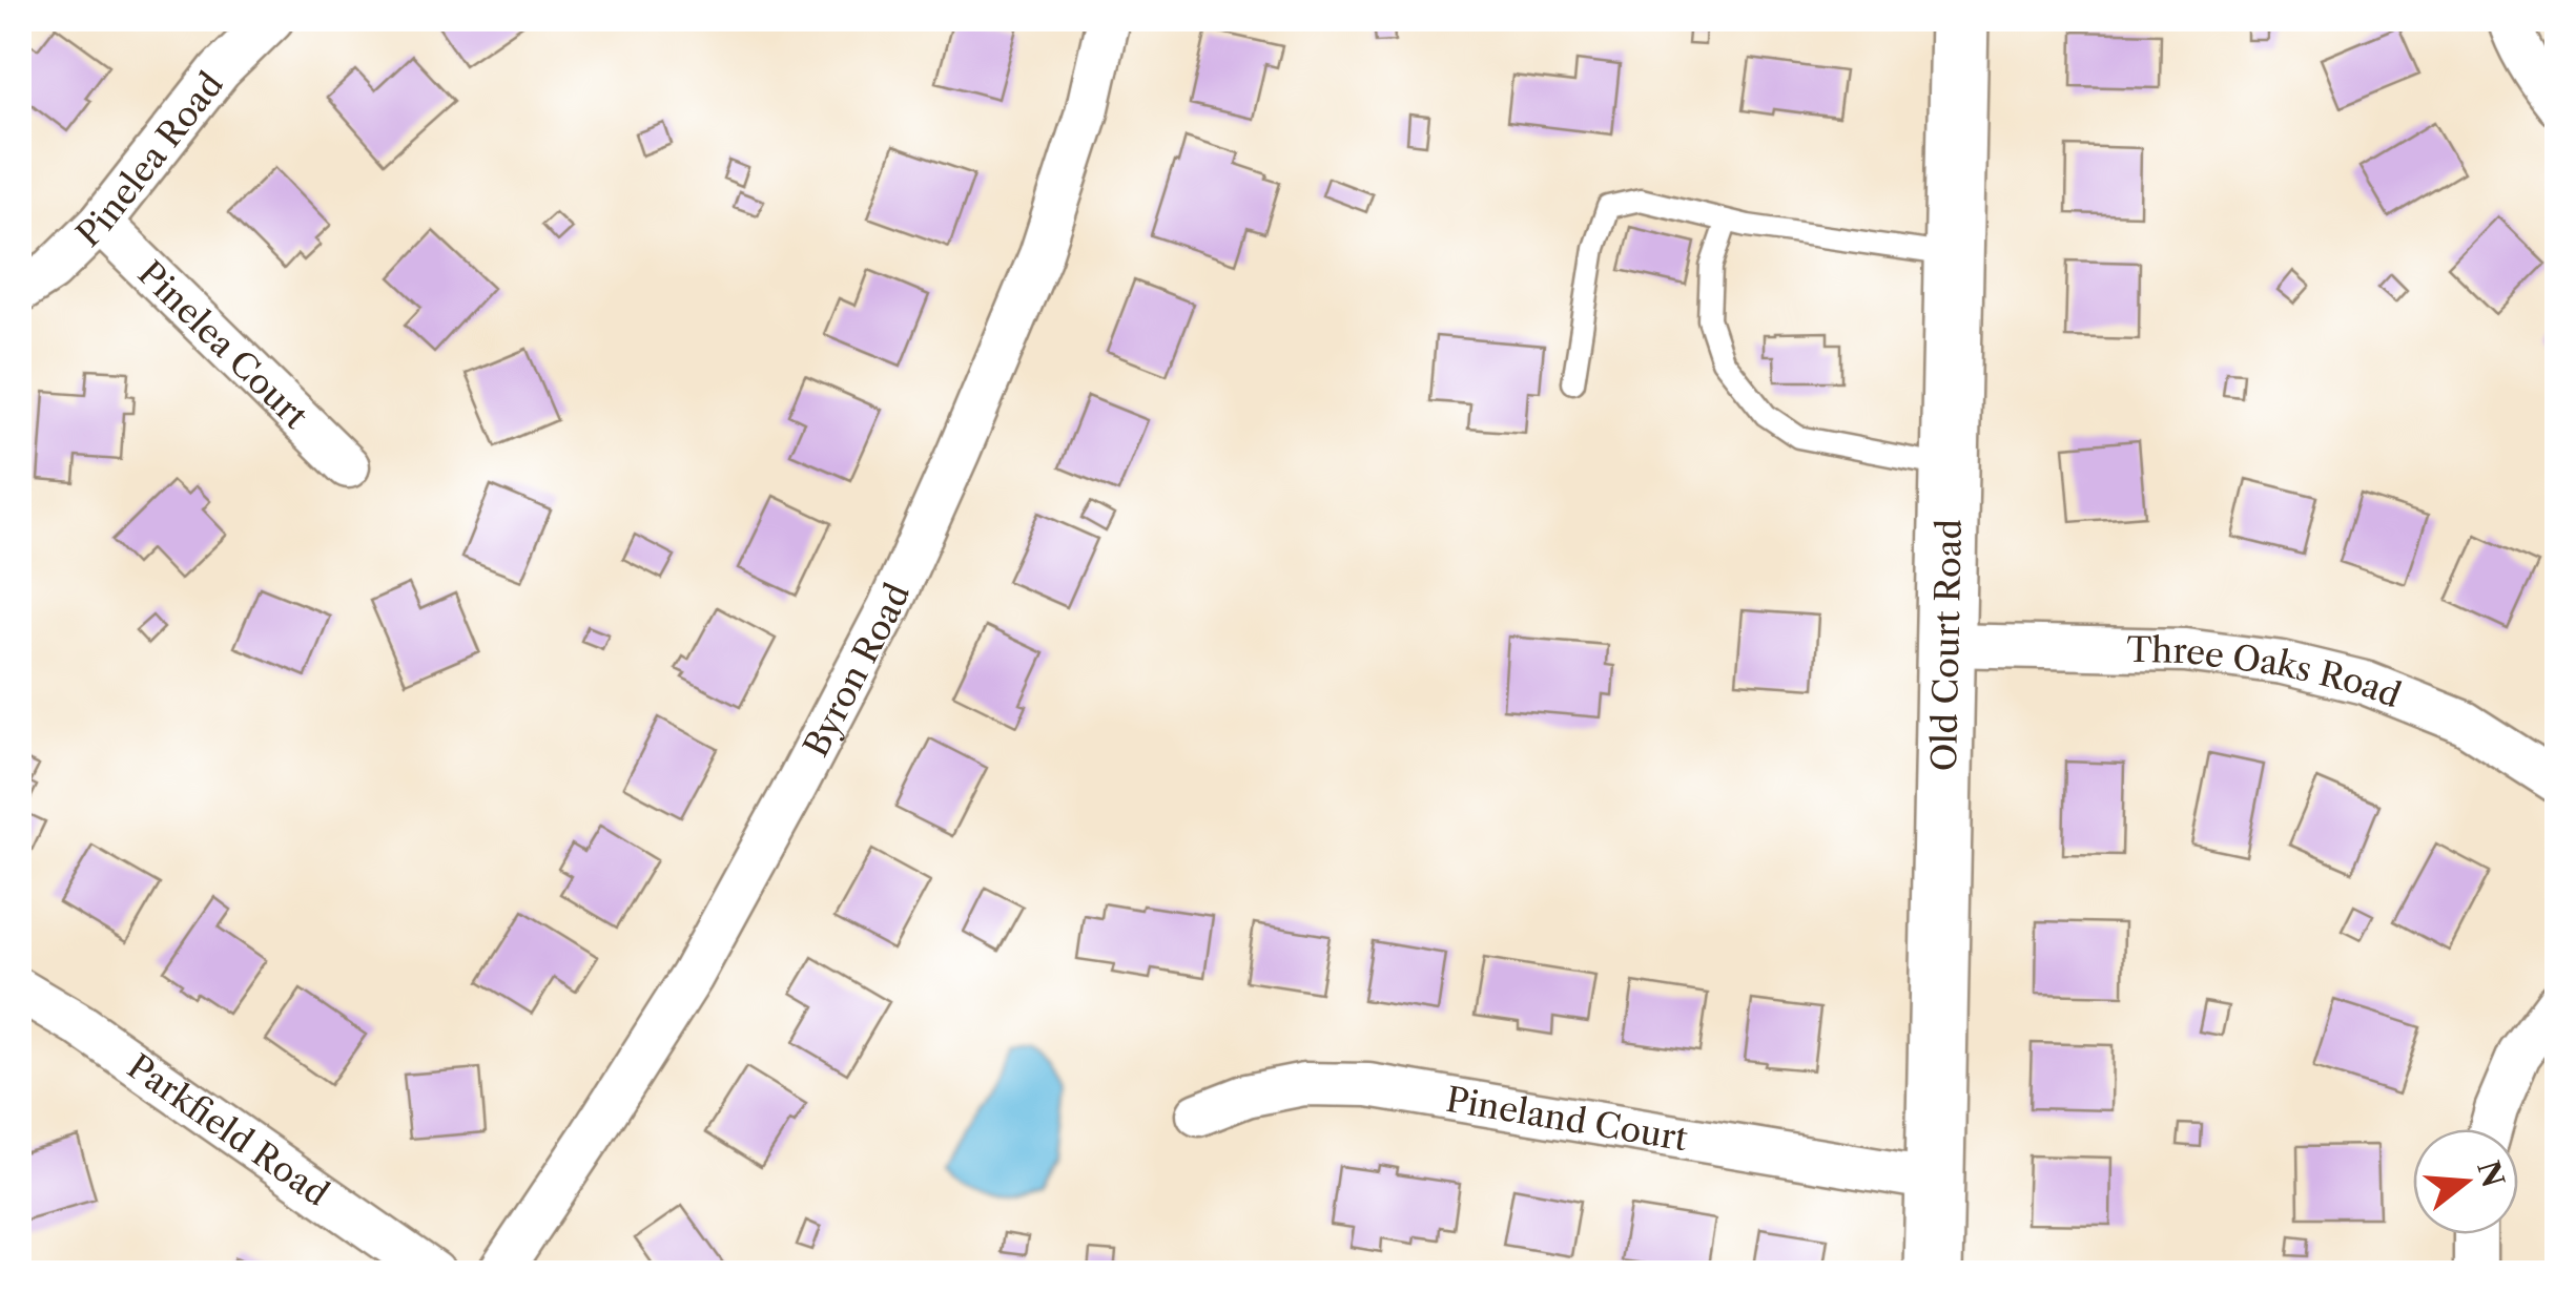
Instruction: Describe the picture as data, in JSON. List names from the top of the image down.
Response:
{
  "streets": {
    "main road": ["Old Court Road"],
    "street": [
      "Pinelea Road",
      "Pinelea Court",
      "Byron Road",
      "Three Oaks Road",
      "Pineland Court",
      "Parkfield Road"
    ]
  },
  "crossings": [
    ["Pinelea Road", "Pinelea Court"],
    ["Old Court Road", "Three Oaks Road"],
    ["Old Court Road", "Pineland Court"]
  ],
  "north": "right"
}
